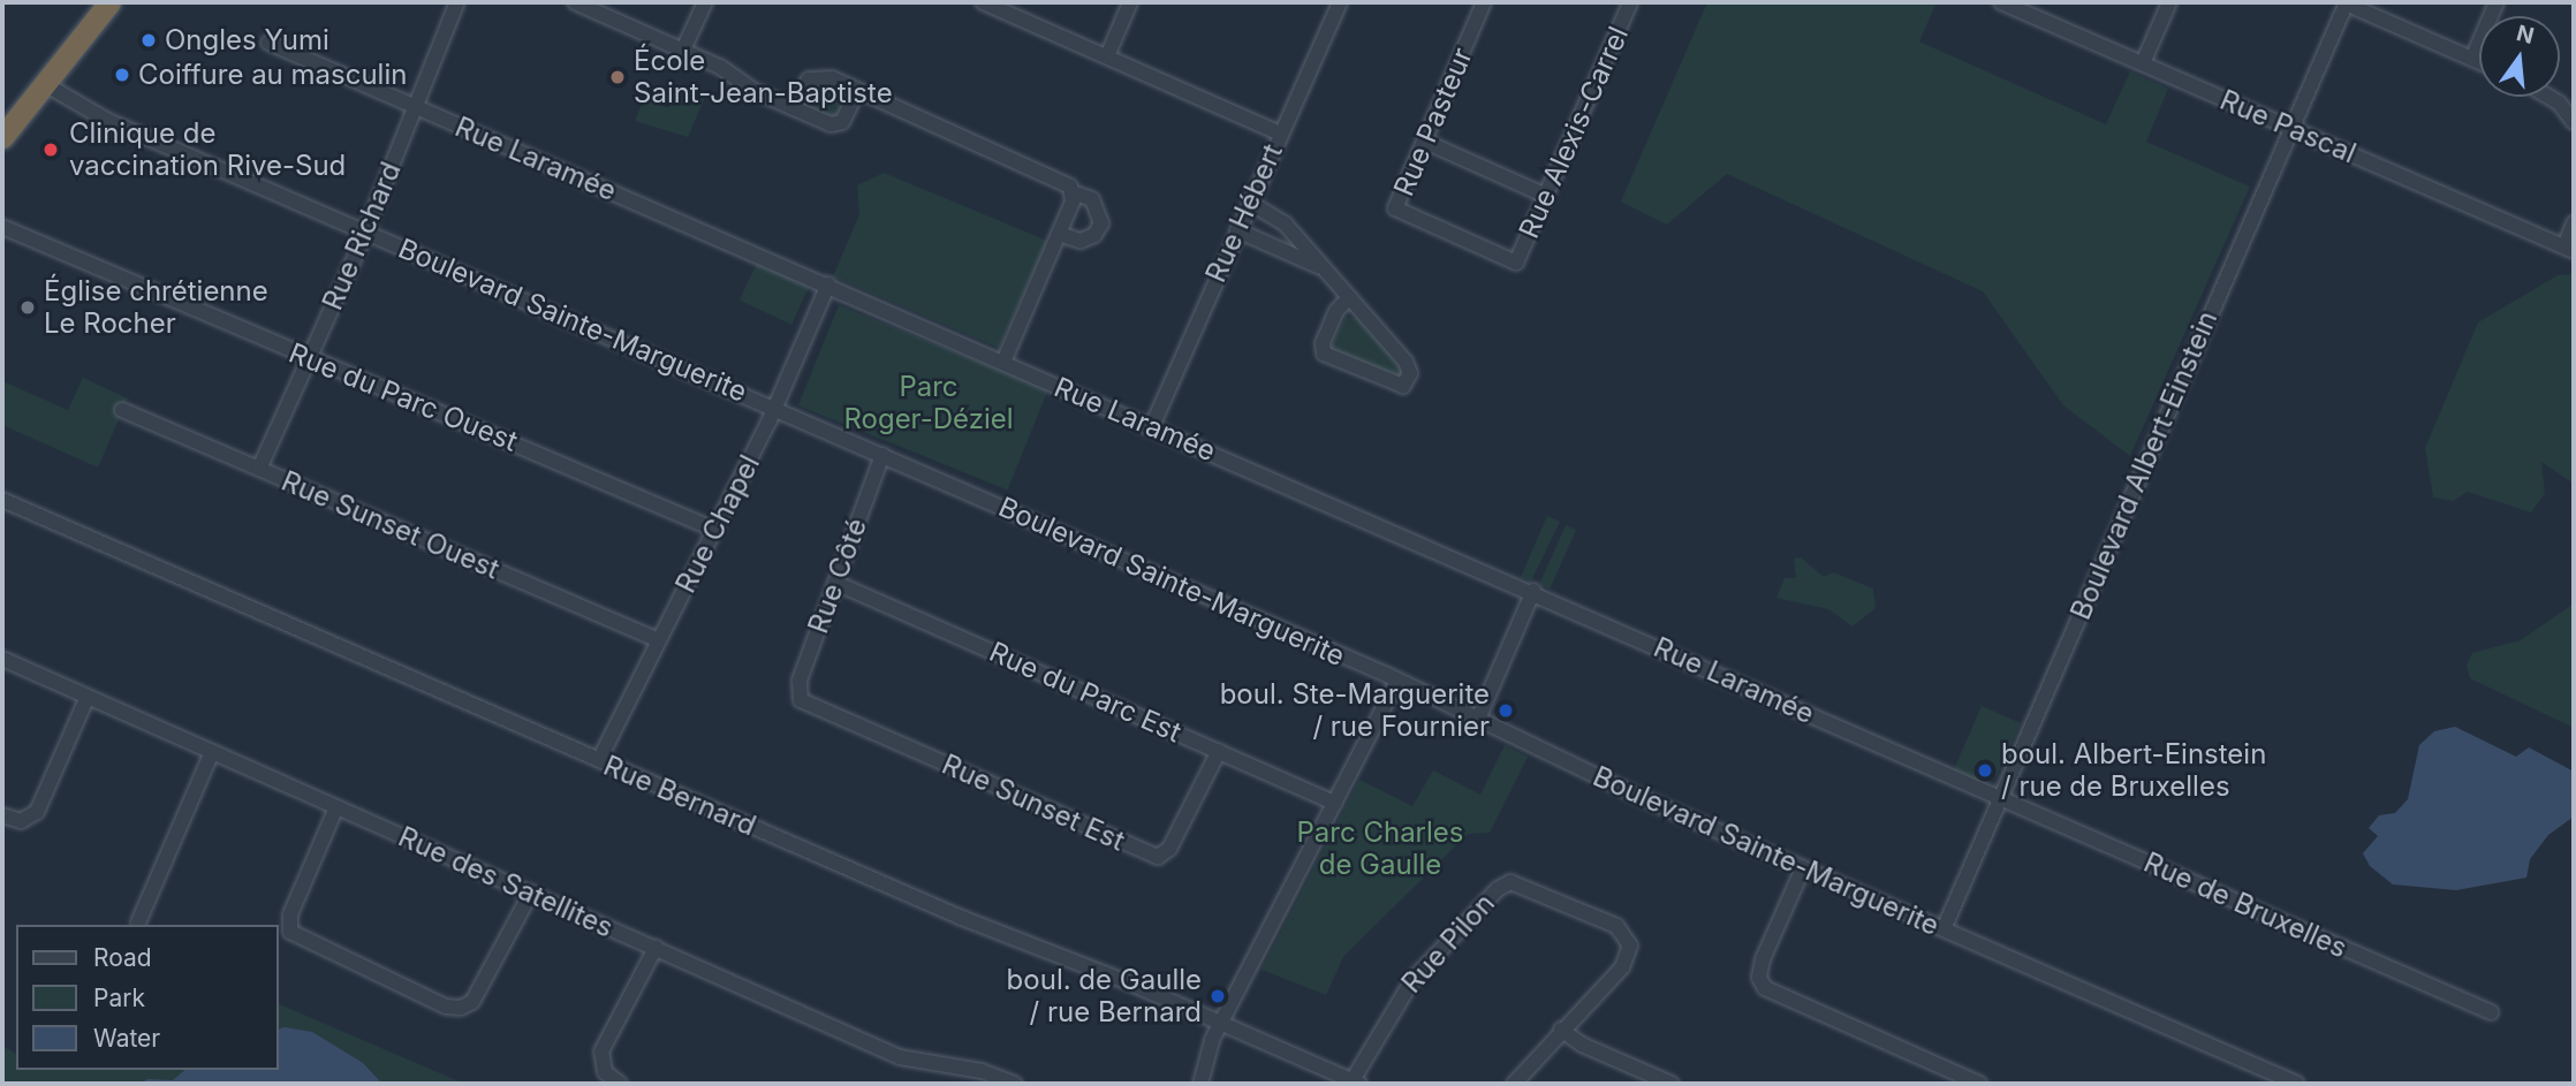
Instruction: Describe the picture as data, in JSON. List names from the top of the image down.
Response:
{
  "streets": {
    "street": [
      "Rue Pasteur",
      "Rue Pascal",
      "Rue Alexis-Carrel",
      "Rue Laramée",
      "Rue Hébert",
      "Rue Richard",
      "Boulevard Sainte-Marguerite",
      "Rue du Parc Ouest",
      "Boulevard Albert-Einstein",
      "Rue Chapel",
      "Rue Sunset Ouest",
      "Rue Côté",
      "Rue du Parc Est",
      "Rue Bernard",
      "Rue Sunset Est",
      "Rue des Satellites",
      "Rue de Bruxelles",
      "Rue Pilon"
    ]
  },
  "crossings": [
    ["Rue Pasteur", "Rue Alexis-Carrel"],
    ["Rue Pascal", "Boulevard Albert-Einstein"],
    ["Rue Laramée", "Rue Hébert"],
    ["Rue Laramée", "Rue Richard"],
    ["Rue Laramée", "Boulevard Albert-Einstein"],
    ["Rue Laramée", "Rue Chapel"],
    ["Rue Laramée", "Rue de Bruxelles"],
    ["Rue Richard", "Boulevard Sainte-Marguerite"],
    ["Rue Richard", "Rue du Parc Ouest"],
    ["Rue Richard", "Rue Sunset Ouest"],
    ["Boulevard Sainte-Marguerite", "Boulevard Albert-Einstein"],
    ["Boulevard Sainte-Marguerite", "Rue Chapel"],
    ["Boulevard Sainte-Marguerite", "Rue Côté"],
    ["Rue du Parc Ouest", "Rue Chapel"],
    ["Boulevard Albert-Einstein", "Rue de Bruxelles"],
    ["Rue Chapel", "Rue Sunset Ouest"],
    ["Rue Chapel", "Rue Bernard"],
    ["Rue Côté", "Rue du Parc Est"],
    ["Rue Côté", "Rue Sunset Est"],
    ["Rue du Parc Est", "Rue Sunset Est"],
    ["Rue Bernard", "Rue Pilon"]
  ],
  "parks": ["Parc Roger-Déziel", "Parc Charles de Gaulle"],
  "places": [
    "Ongles Yumi",
    "Coiffure au masculin",
    "École Saint-Jean-Baptiste",
    "Clinique de vaccination Rive-Sud",
    "Église chrétienne Le Rocher",
    "boul. Ste-Marguerite / rue Fournier",
    "boul. Albert-Einstein / rue de Bruxelles",
    "boul. de Gaulle / rue Bernard"
  ],
  "legend": ["Road", "Park", "Water"],
  "north": "top"
}
